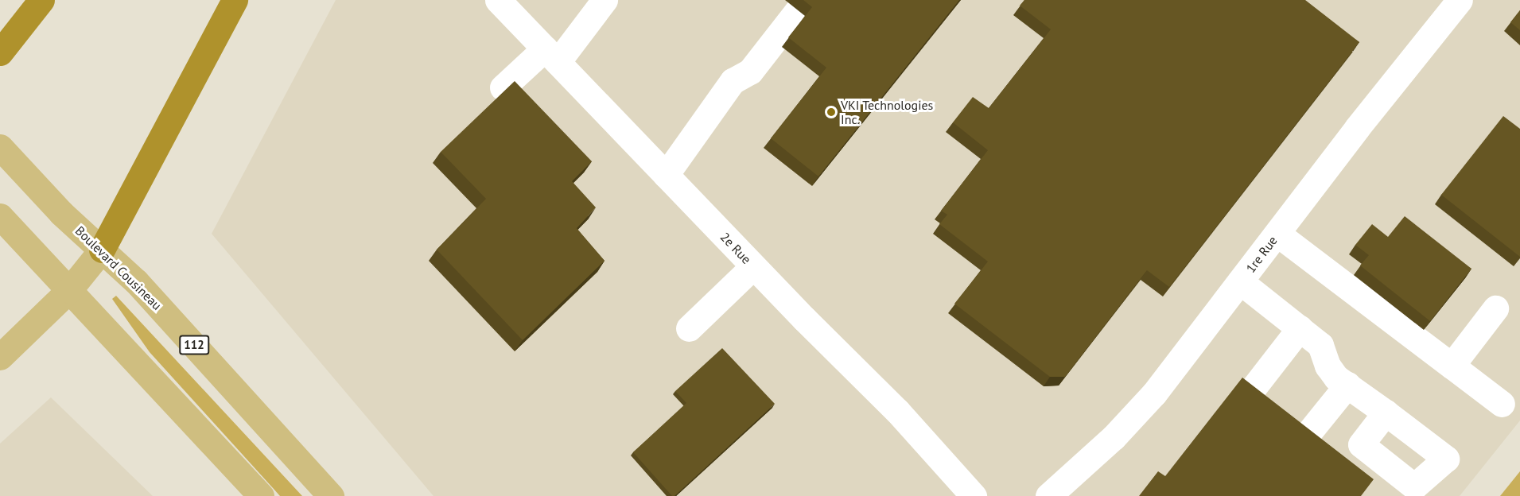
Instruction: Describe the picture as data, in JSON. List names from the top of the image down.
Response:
{
  "streets": {
    "main road": ["Boulevard Cousineau", "112"],
    "street": ["2e Rue", "1re Rue"]
  },
  "places": ["VKI Technologies Inc."]
}
